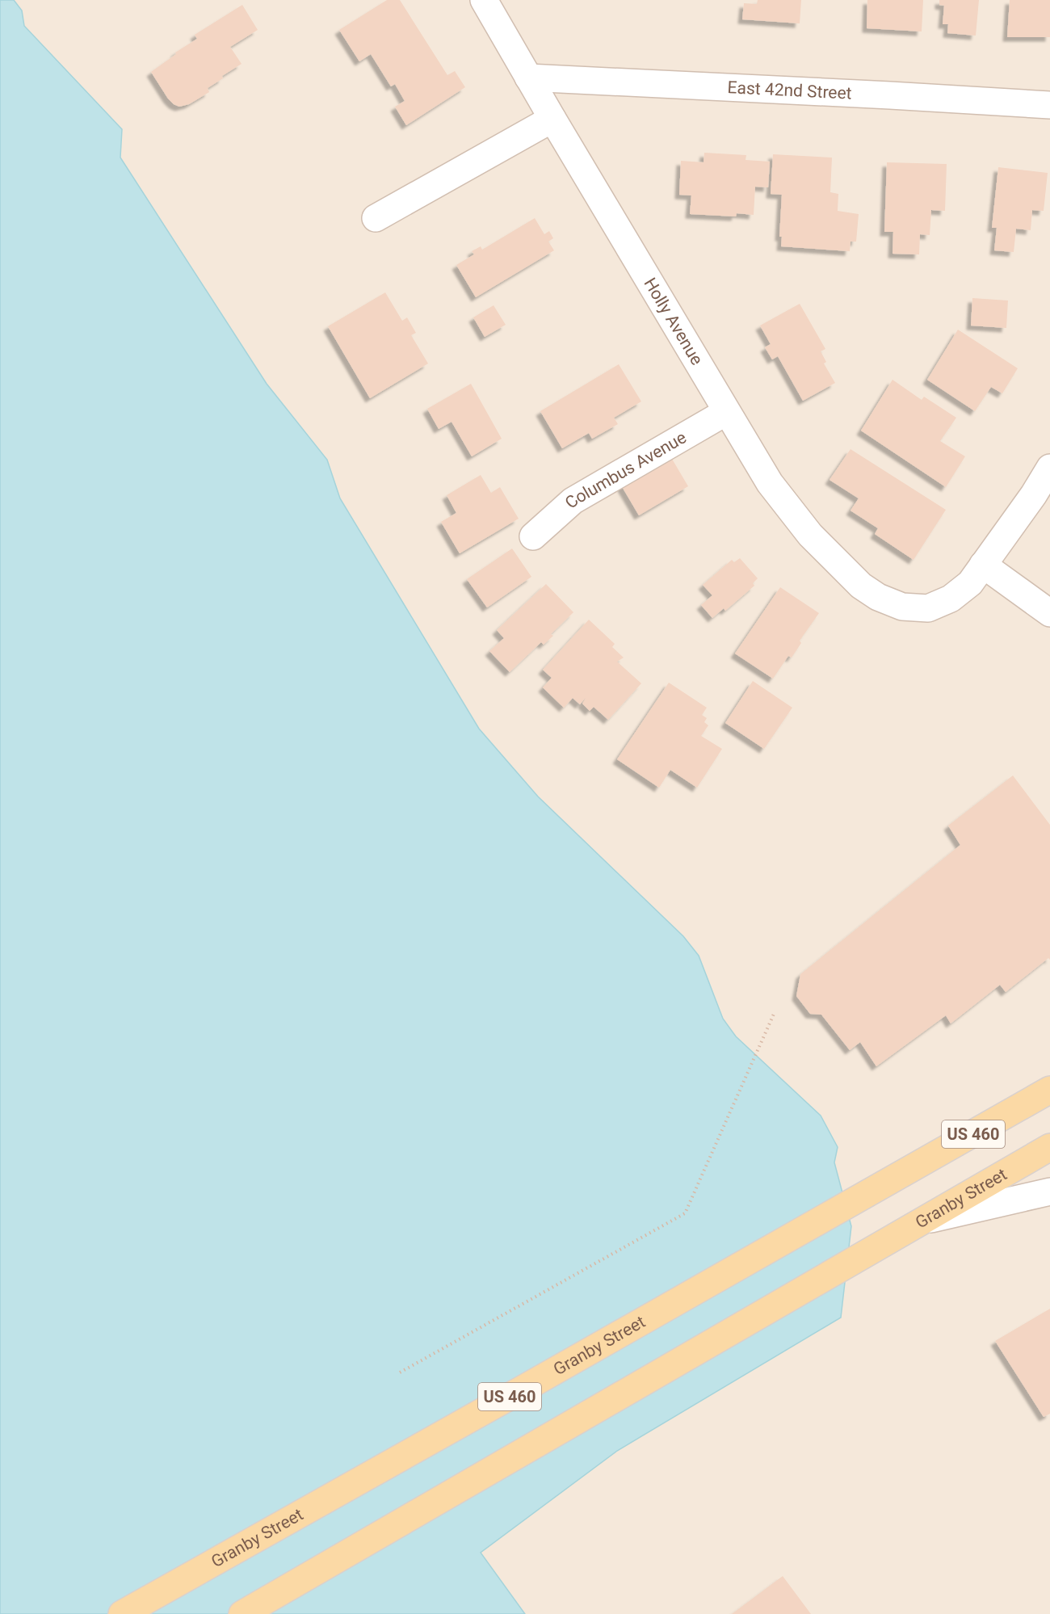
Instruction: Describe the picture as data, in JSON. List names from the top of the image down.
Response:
{
  "streets": {
    "main road": ["US 460", "Granby Street"],
    "street": ["East 42nd Street", "Holly Avenue", "Columbus Avenue"]
  },
  "crossings": [
    ["East 42nd Street", "Holly Avenue"],
    ["Holly Avenue", "Columbus Avenue"]
  ]
}
